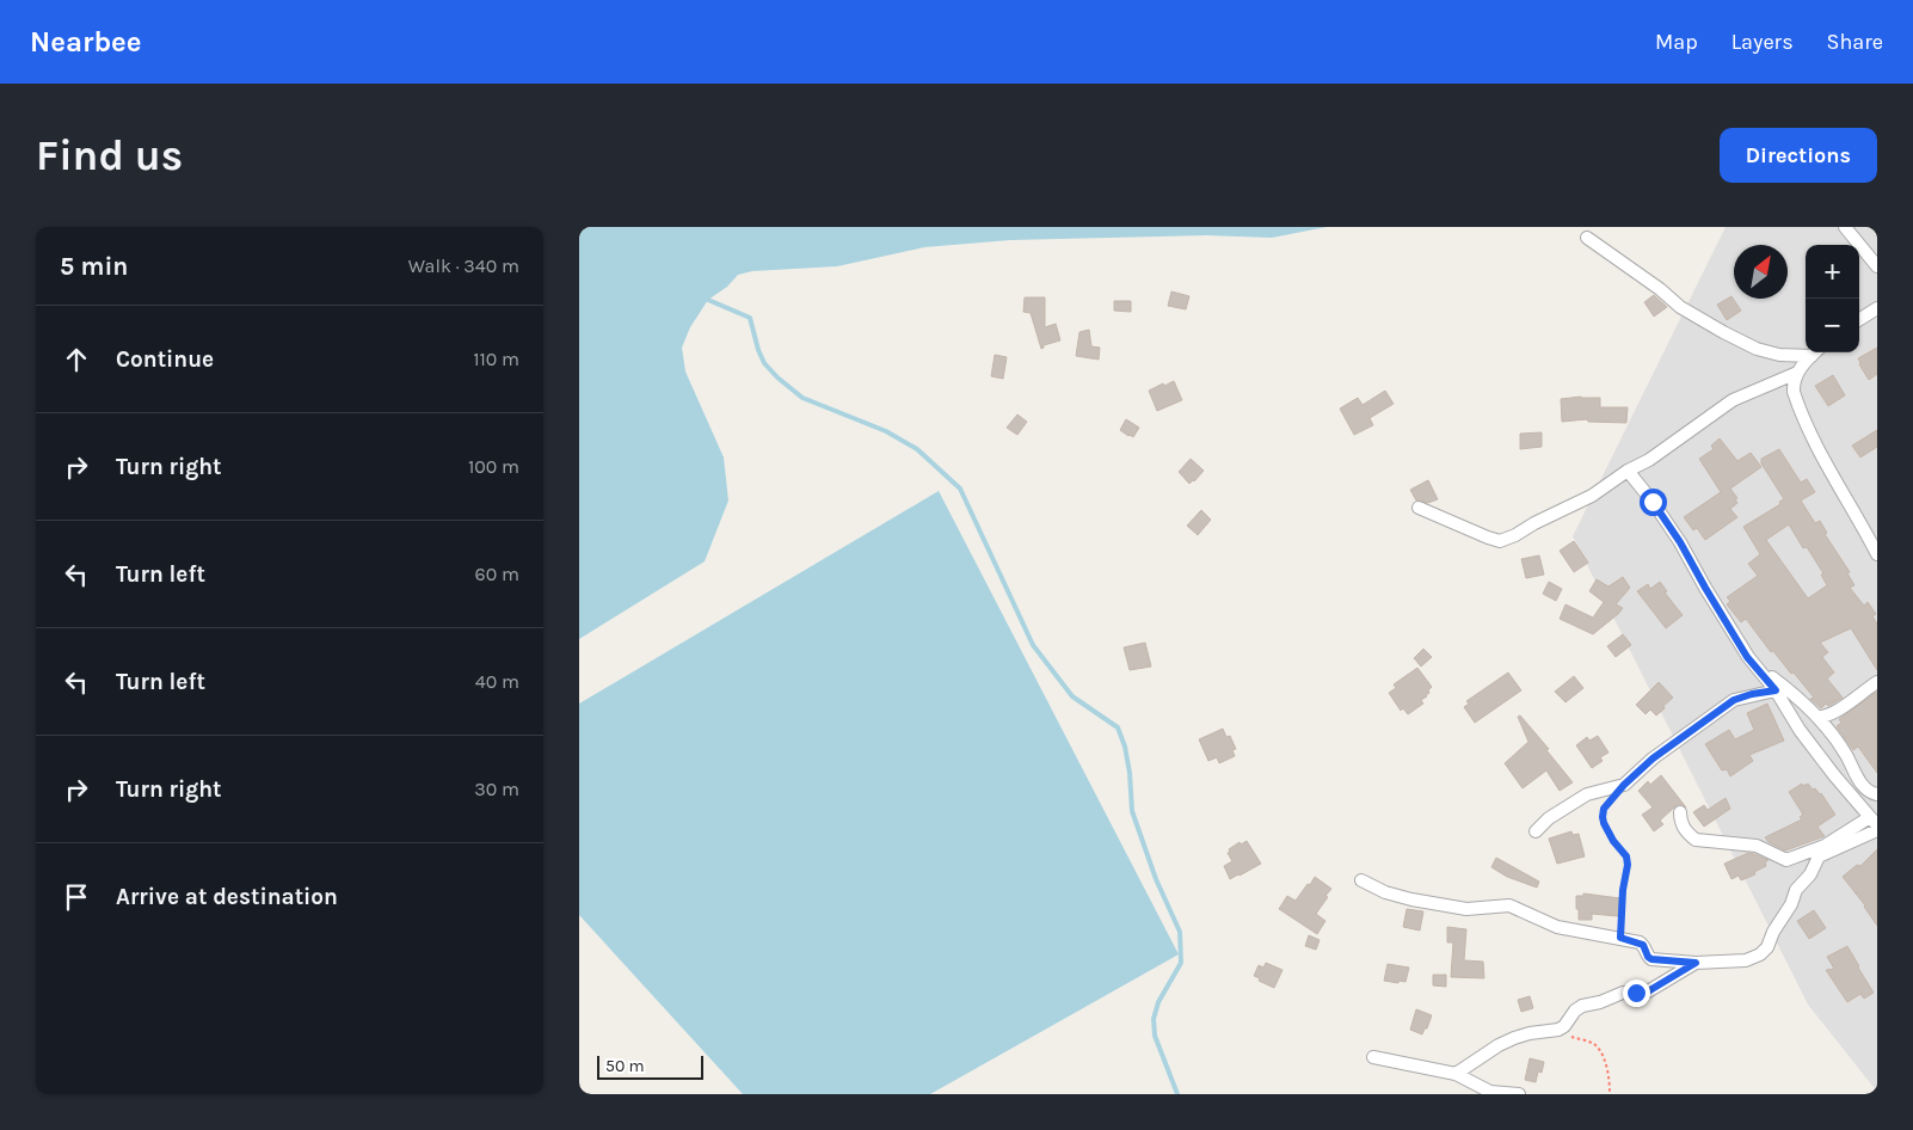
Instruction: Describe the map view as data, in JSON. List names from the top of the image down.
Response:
{
  "scale_bar": "50 m",
  "north": "top right",
  "page": {
    "header": "Nearbee",
    "nav": ["Map", "Layers", "Share"],
    "buttons": "Directions",
    "title": "Find us",
    "heading": ["5 min", "Walk · 340 m"],
    "map_buttons": ["+", "−"],
    "list": [
      ["Continue", "110 m"],
      ["Turn right", "100 m"],
      ["Turn left", "60 m"],
      ["Turn left", "40 m"],
      ["Turn right", "30 m"],
      "Arrive at destination"
    ],
    "scale": "50 m"
  }
}
